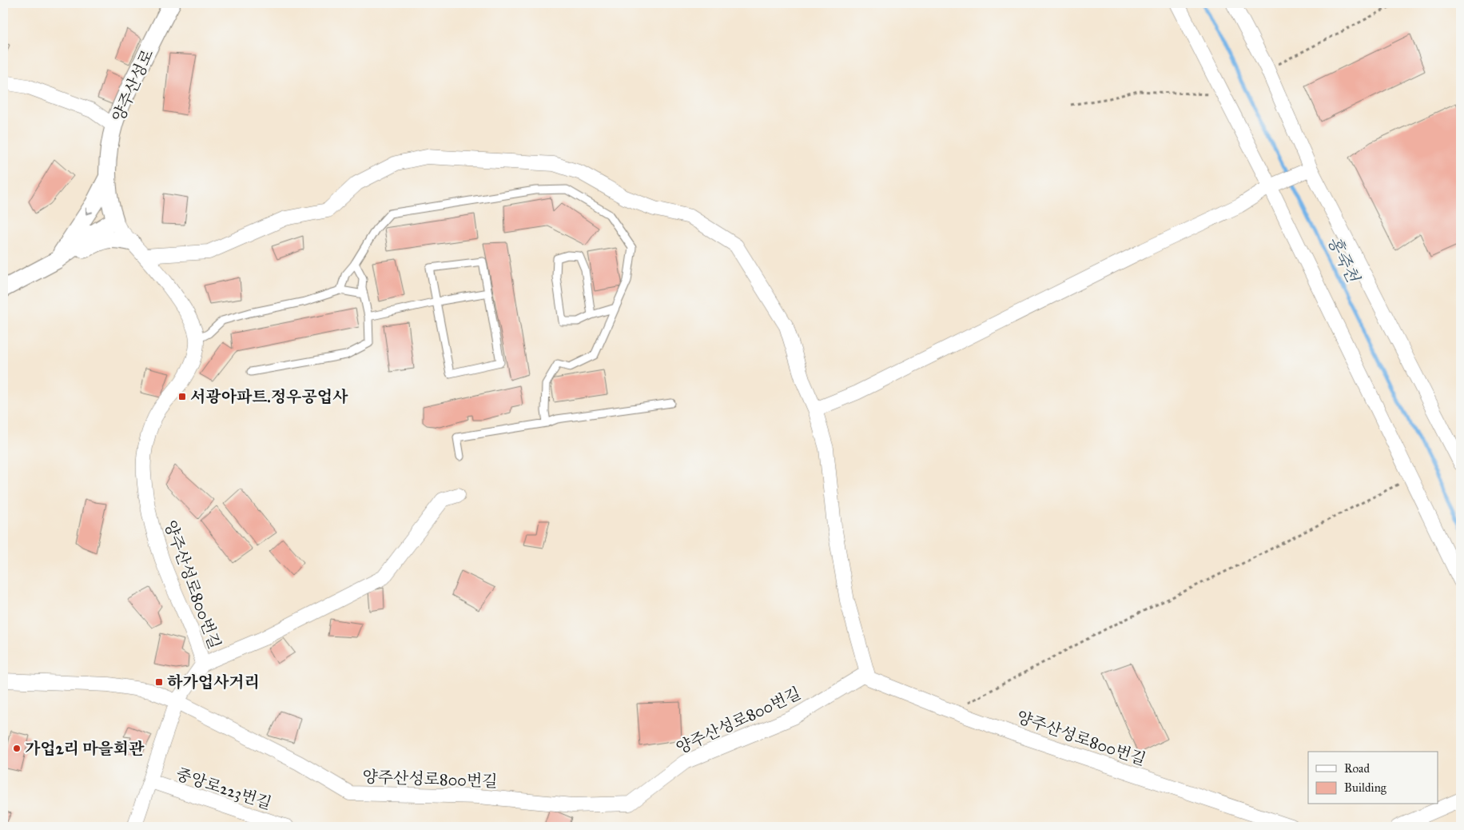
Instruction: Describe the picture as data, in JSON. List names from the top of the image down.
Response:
{
  "streets": {
    "street": ["양주산성로", "양주산성로800번길", "중앙로223번길"]
  },
  "crossings": [
    ["양주산성로", "양주산성로800번길"],
    ["양주산성로800번길", "중앙로223번길"]
  ],
  "water": ["홍죽천"],
  "places": {
    "transit": ["서광아파트.정우공업사", "하가업사거리"],
    "other": ["가업2리 마을회관"]
  },
  "legend": ["Road", "Building"]
}
